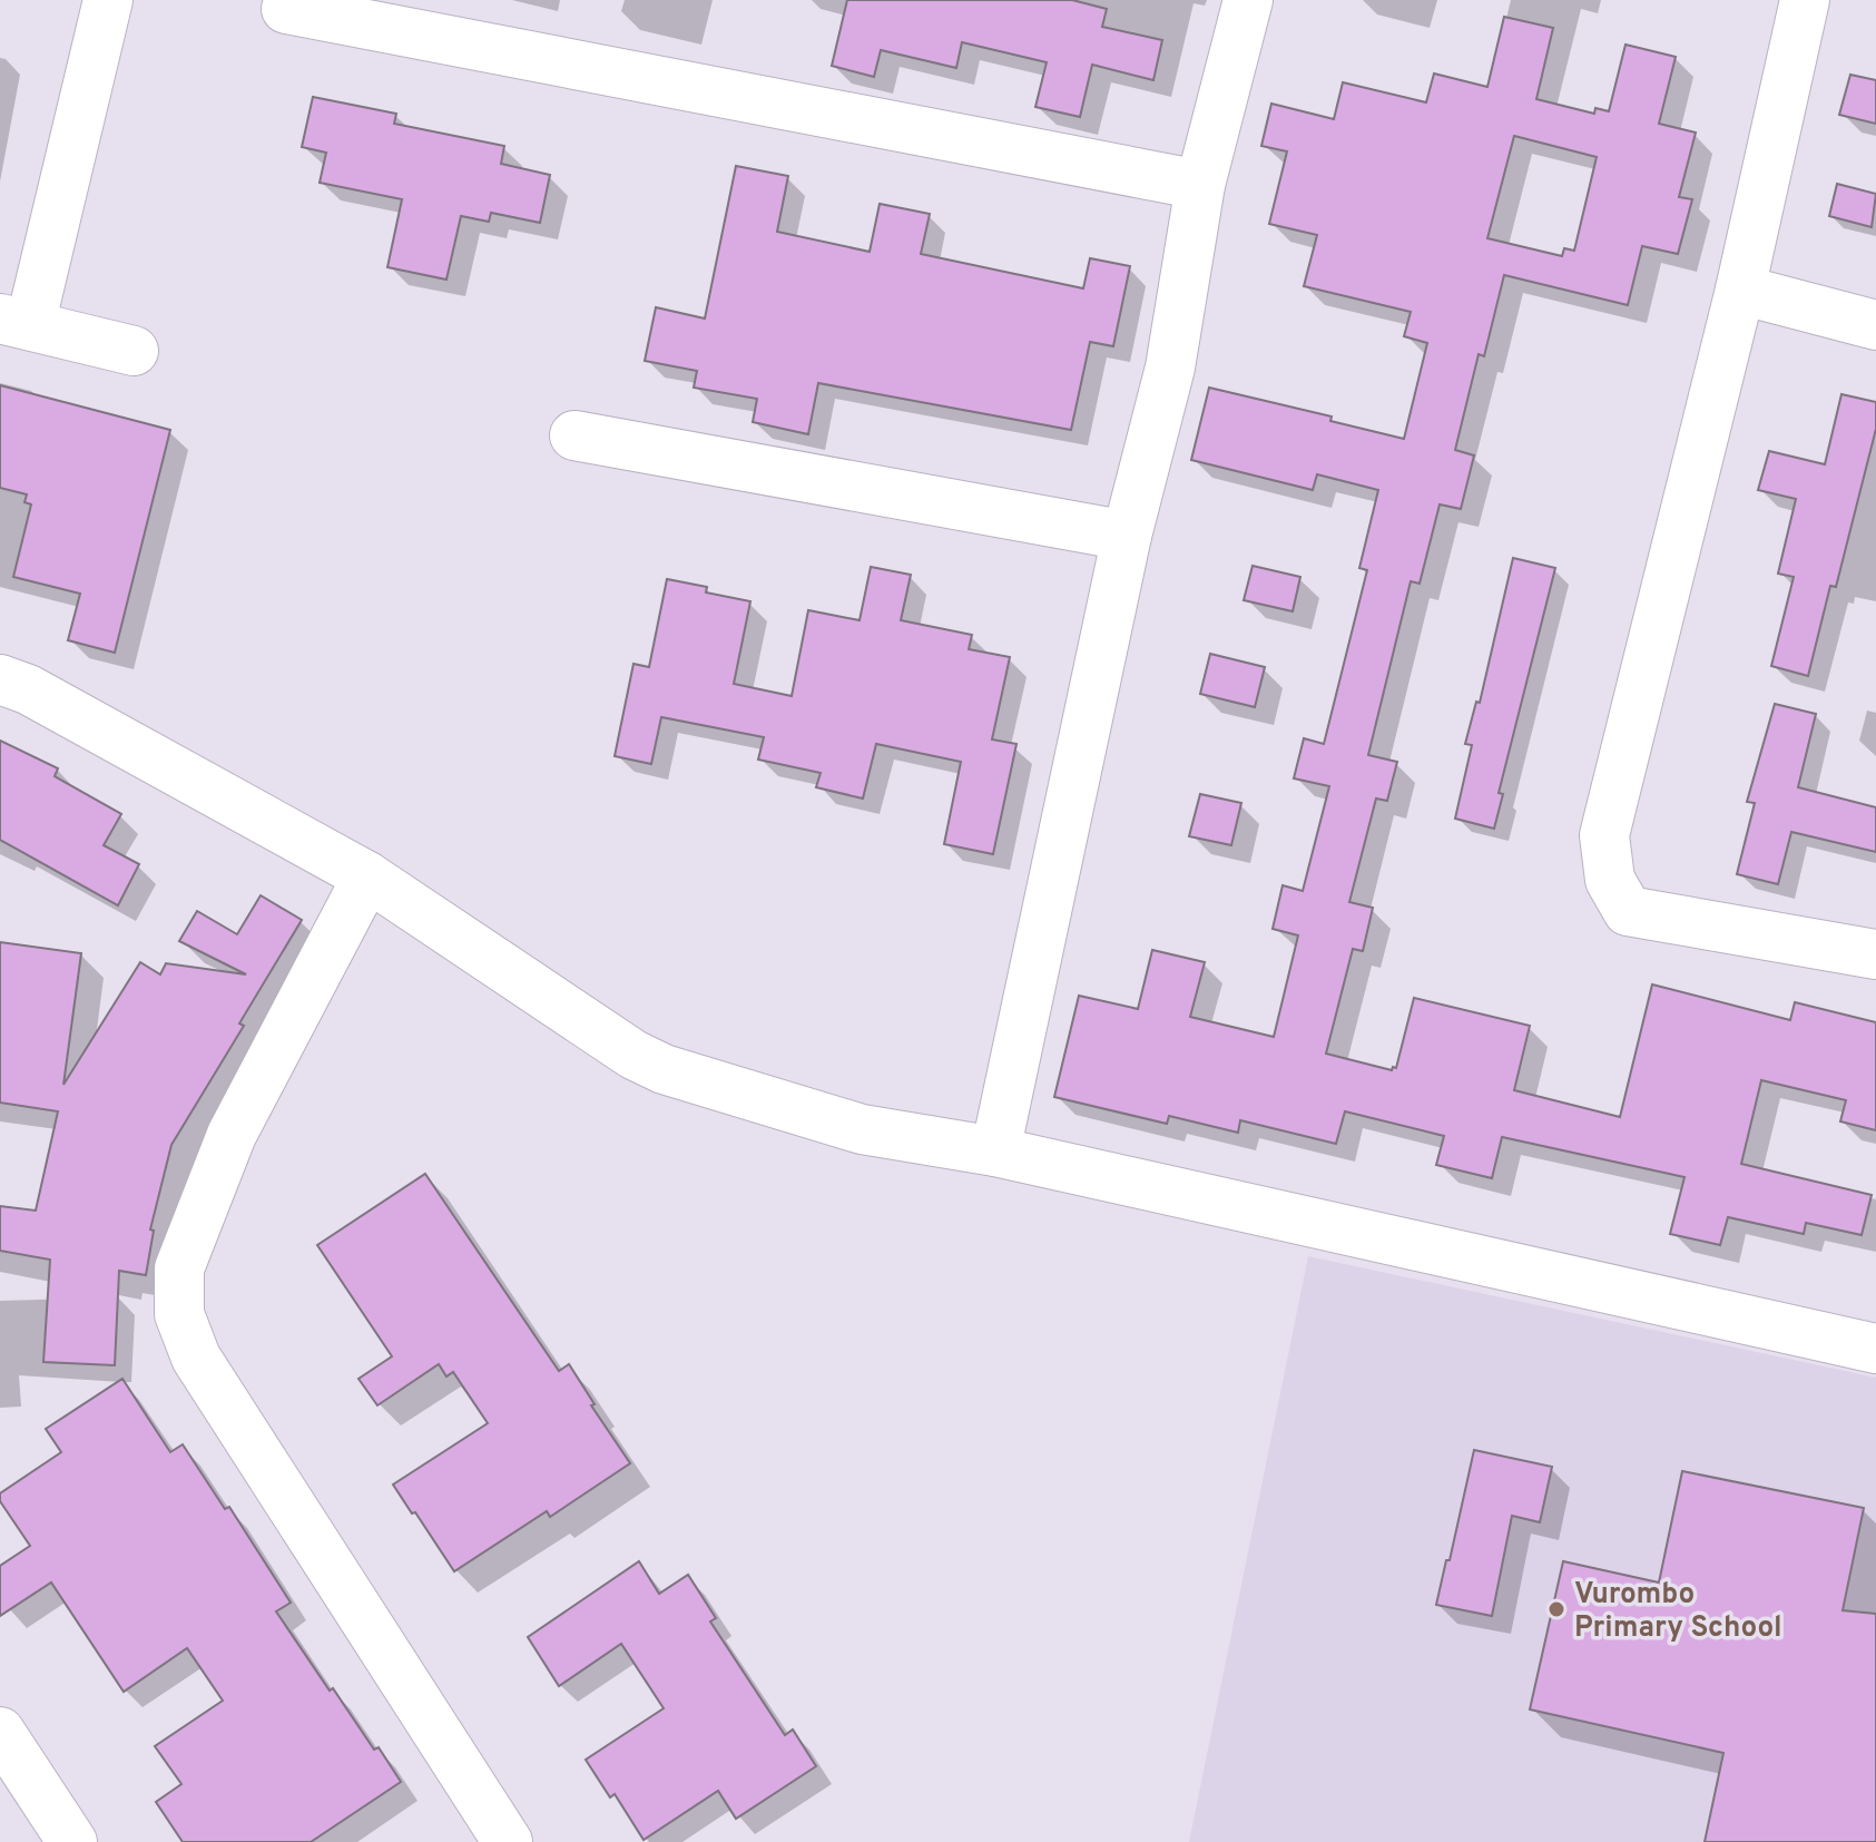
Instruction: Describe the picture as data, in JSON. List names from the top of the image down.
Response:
{
  "places": ["Vurombo Primary School"]
}
